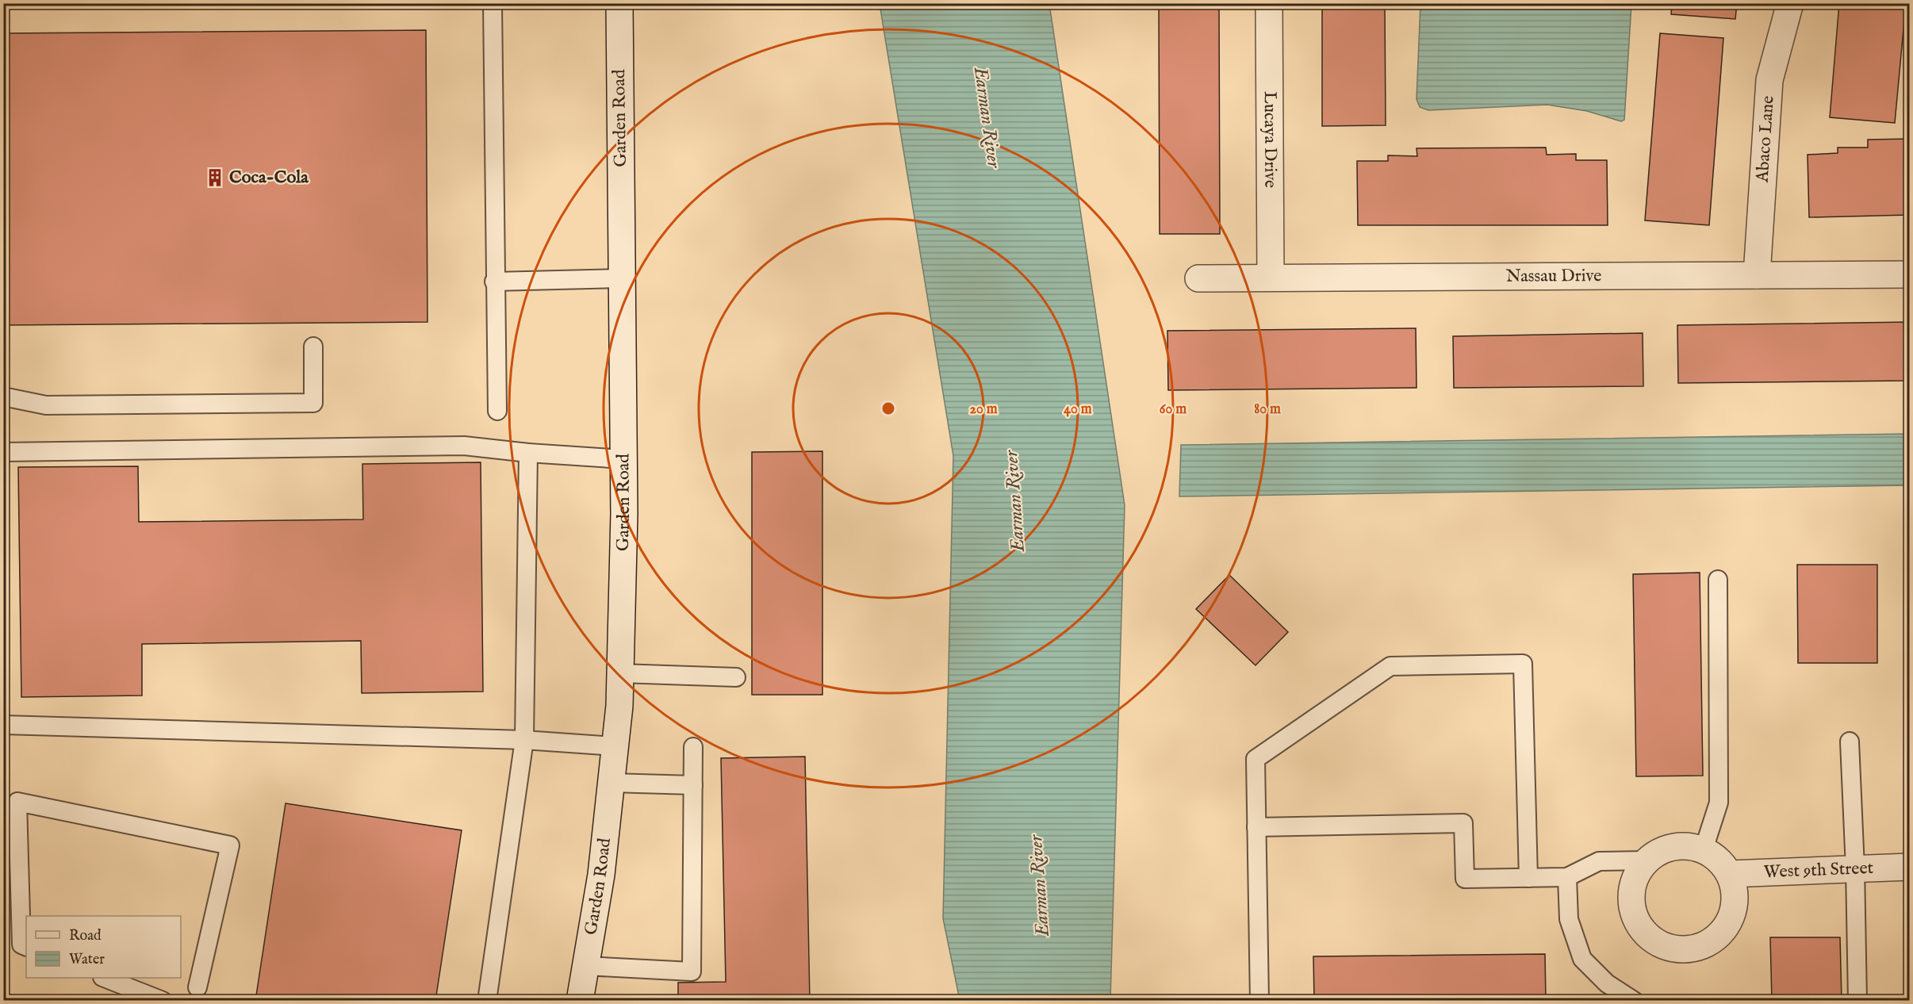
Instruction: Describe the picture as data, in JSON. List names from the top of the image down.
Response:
{
  "streets": {
    "street": [
      "Garden Road",
      "Abaco Lane",
      "Lucaya Drive",
      "Nassau Drive",
      "West 9th Street"
    ]
  },
  "crossings": [
    ["Abaco Lane", "Nassau Drive"],
    ["Lucaya Drive", "Nassau Drive"]
  ],
  "water": ["Earman River"],
  "places": {
    "building": ["Coca-Cola"]
  },
  "legend": ["Road", "Water"],
  "rings": [
    "20 m",
    "40 m",
    "60 m",
    "80 m"
  ]
}
